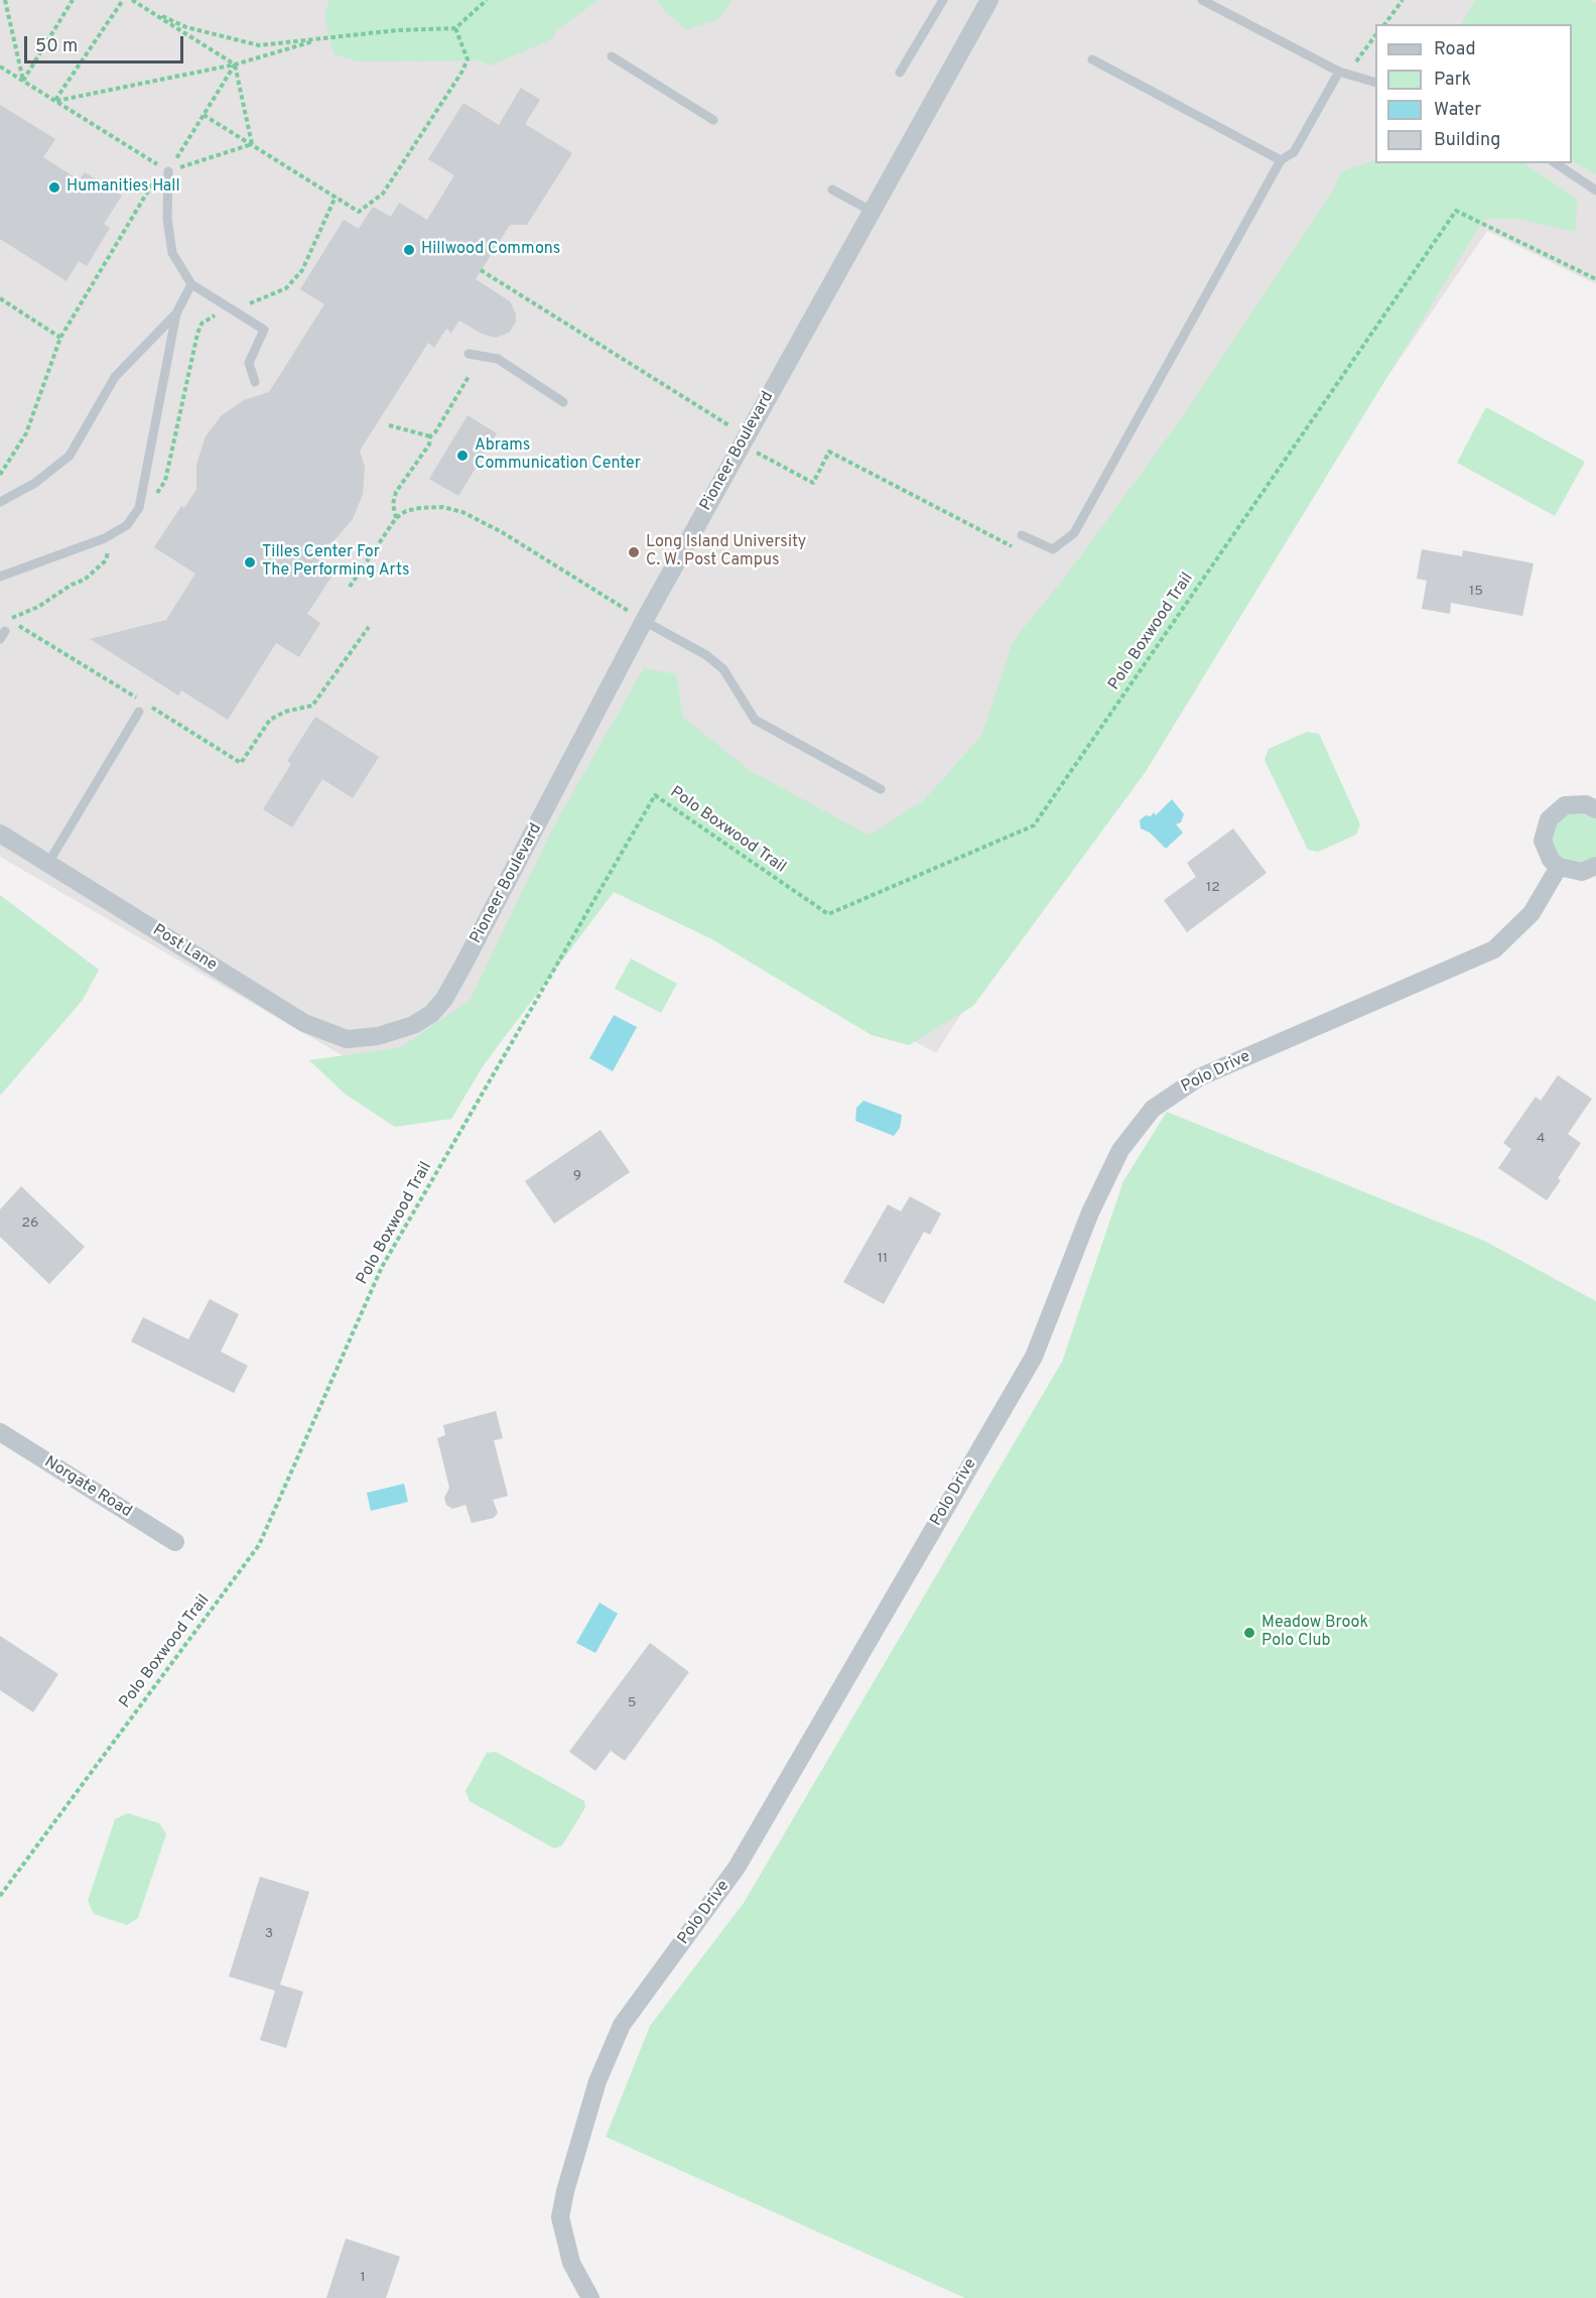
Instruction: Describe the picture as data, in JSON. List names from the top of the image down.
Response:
{
  "streets": {
    "street": [
      "Pioneer Boulevard",
      "Post Lane",
      "Polo Drive",
      "Norgate Road"
    ],
    "path": ["Polo Boxwood Trail"]
  },
  "crossings": [
    ["Pioneer Boulevard", "Post Lane"]
  ],
  "places": [
    "Humanities Hall",
    "Hillwood Commons",
    "Abrams Communication Center",
    "Long Island University C. W. Post Campus",
    "Tilles Center For The Performing Arts",
    "Meadow Brook Polo Club"
  ],
  "house_numbers": [
    "15",
    "12",
    "4",
    "9",
    "26",
    "11",
    "5",
    "3",
    "1"
  ],
  "legend": [
    "Road",
    "Park",
    "Water",
    "Building"
  ],
  "scale_bar": "50 m"
}
